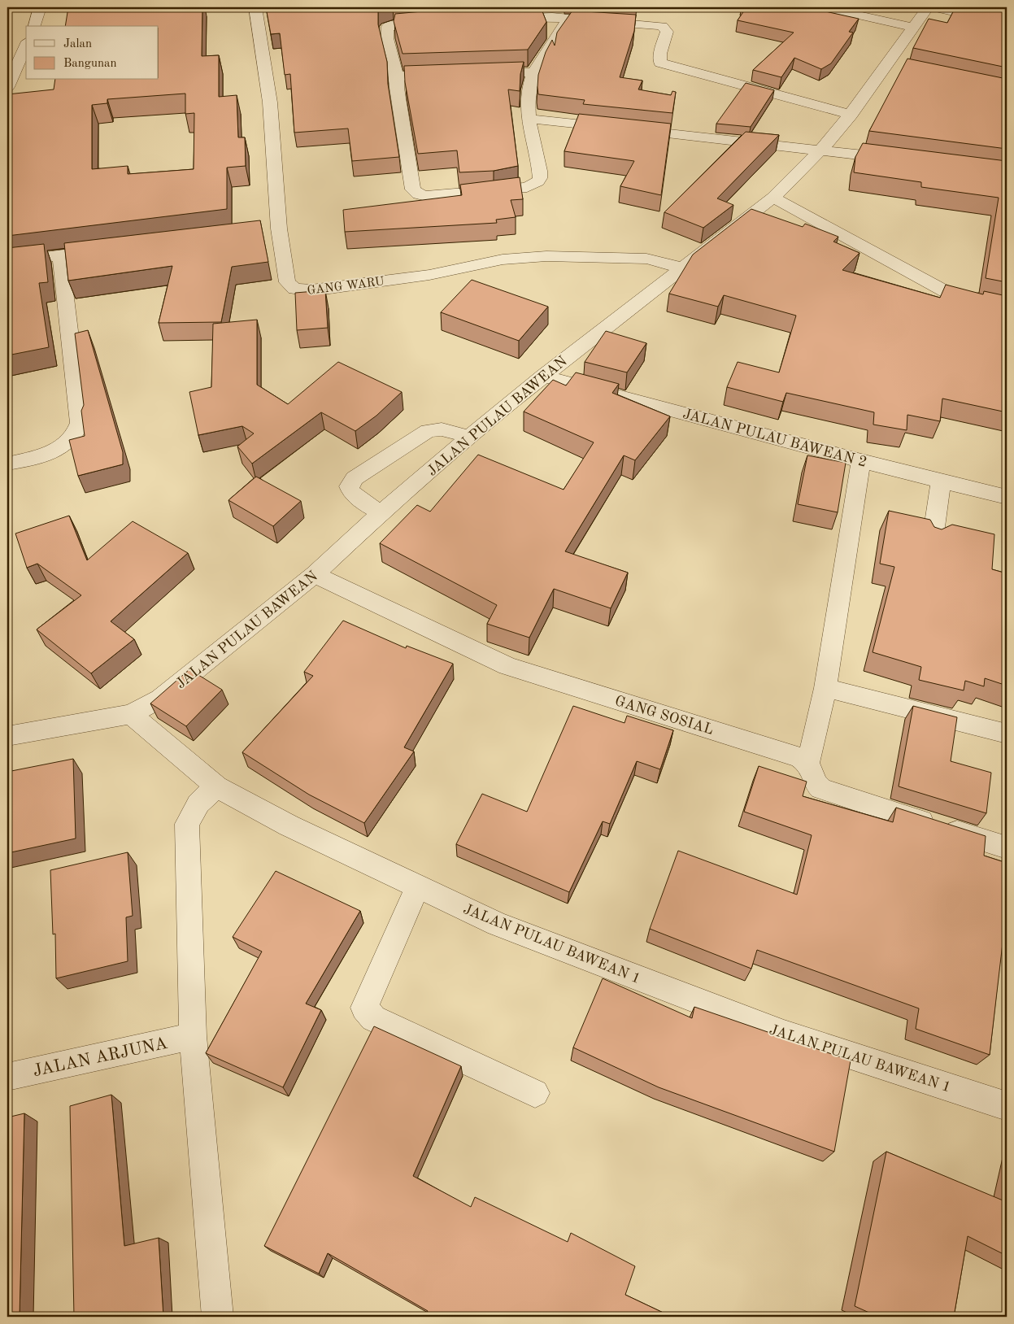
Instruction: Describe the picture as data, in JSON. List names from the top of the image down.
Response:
{
  "streets": {
    "street": [
      "GANG WARU",
      "JALAN PULAU BAWEAN",
      "JALAN PULAU BAWEAN 2",
      "GANG SOSIAL",
      "JALAN PULAU BAWEAN 1",
      "JALAN ARJUNA"
    ]
  },
  "crossings": [
    ["GANG WARU", "JALAN PULAU BAWEAN"],
    ["JALAN PULAU BAWEAN", "JALAN PULAU BAWEAN 2"],
    ["JALAN PULAU BAWEAN", "GANG SOSIAL"],
    ["JALAN PULAU BAWEAN", "JALAN PULAU BAWEAN 1"]
  ],
  "legend": ["Jalan", "Bangunan"]
}
